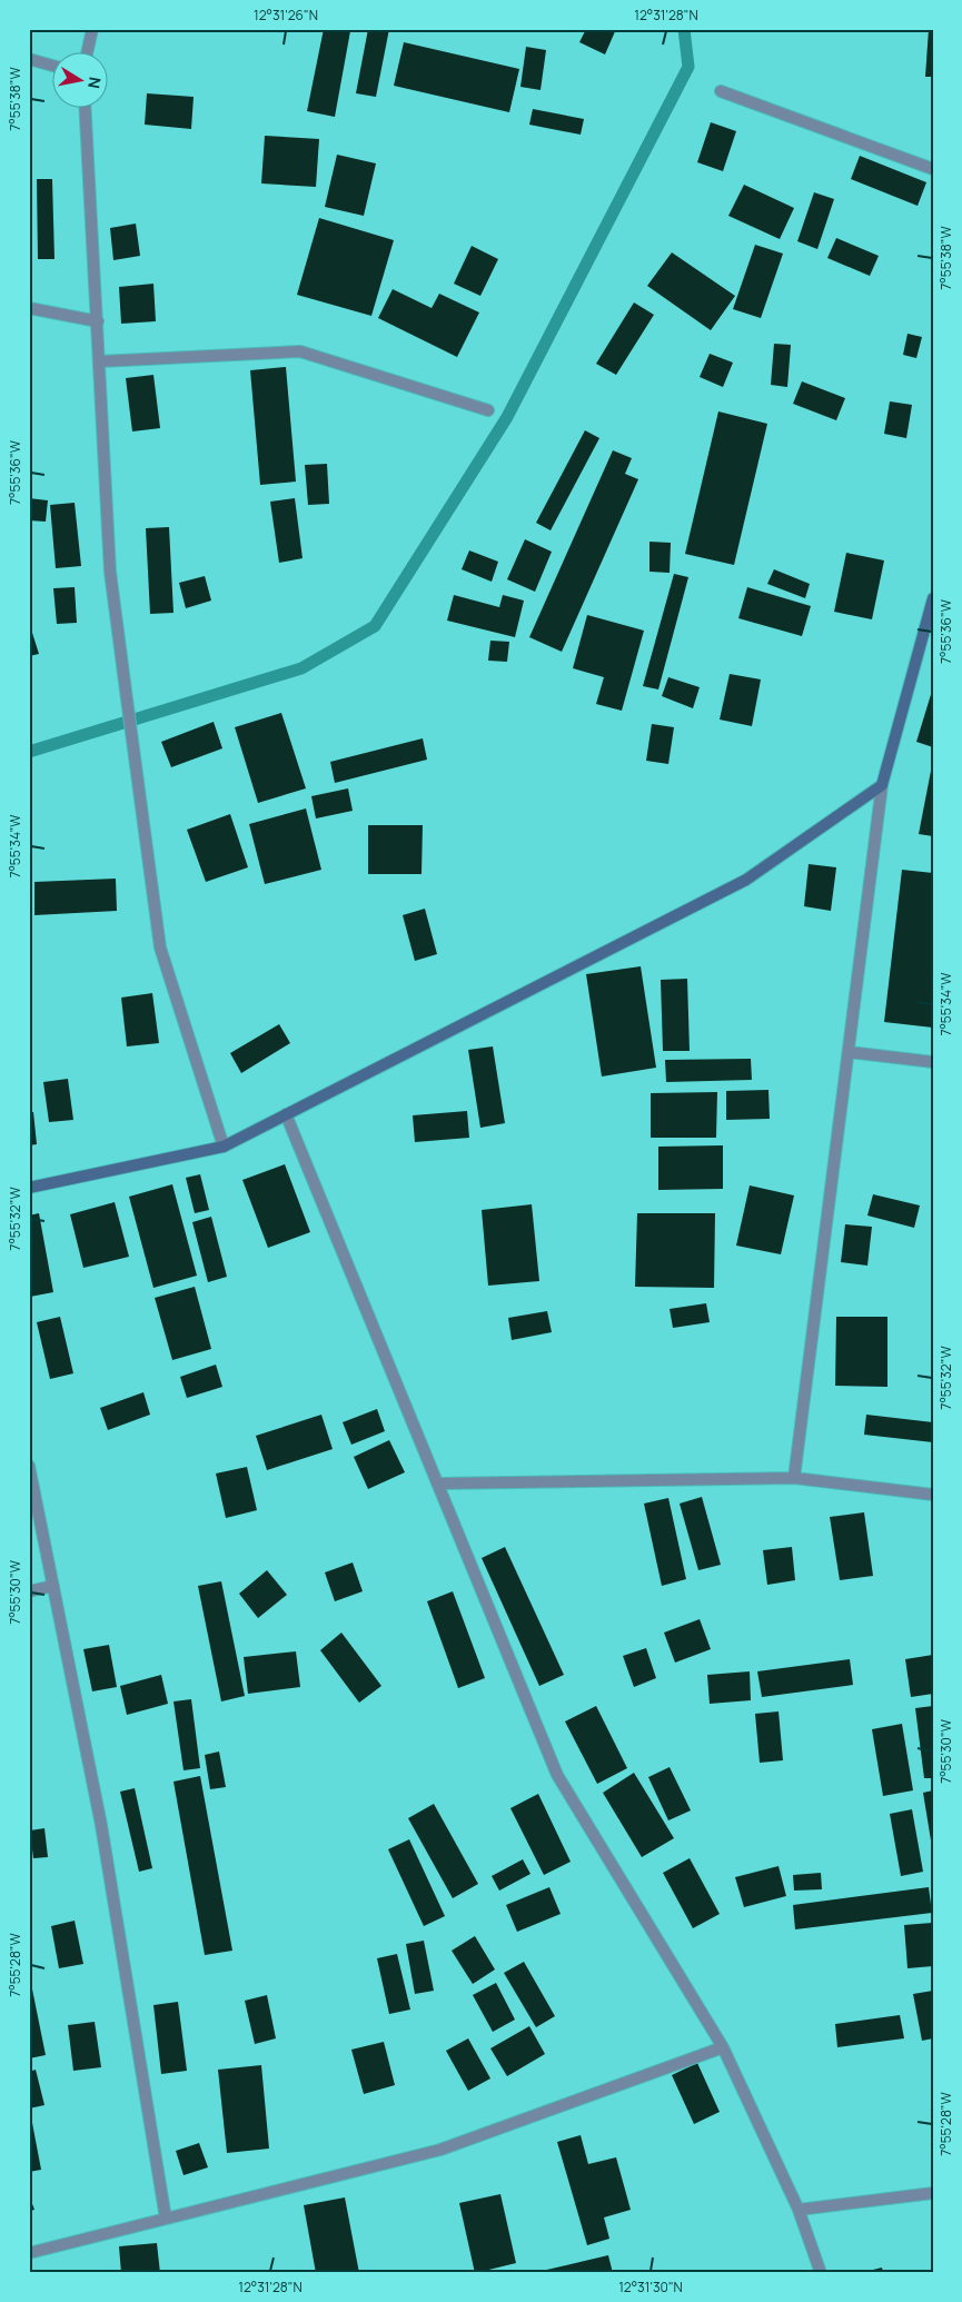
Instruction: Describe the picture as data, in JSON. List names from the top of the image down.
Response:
{
  "north": "right",
  "coordinates": [
    "12°31'26\"N",
    "12°31'28\"N",
    "7°55'38\"W",
    "7°55'36\"W",
    "7°55'34\"W",
    "7°55'32\"W",
    "7°55'30\"W",
    "7°55'28\"W",
    "12°31'30\"N"
  ]
}
